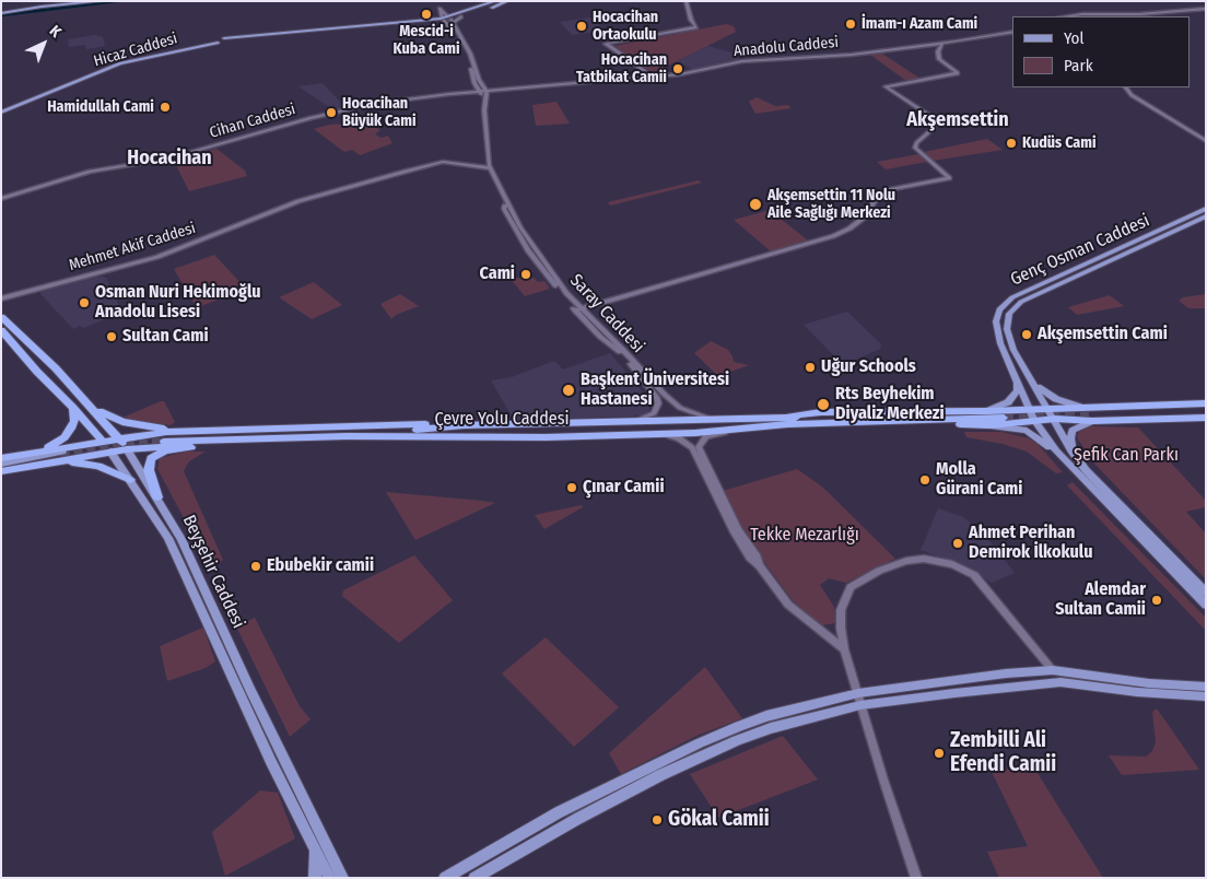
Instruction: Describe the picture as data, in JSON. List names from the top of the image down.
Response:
{
  "streets": {
    "highway": ["Çevre Yolu Caddesi", "Beyşehir Caddesi"],
    "main road": ["Hicaz Caddesi", "Genç Osman Caddesi"],
    "street": [
      "Anadolu Caddesi",
      "Cihan Caddesi",
      "Mehmet Akif Caddesi",
      "Saray Caddesi"
    ]
  },
  "crossings": [
    ["Anadolu Caddesi", "Cihan Caddesi"],
    ["Anadolu Caddesi", "Saray Caddesi"],
    ["Hicaz Caddesi", "Saray Caddesi"],
    ["Cihan Caddesi", "Saray Caddesi"],
    ["Mehmet Akif Caddesi", "Saray Caddesi"],
    ["Saray Caddesi", "Çevre Yolu Caddesi"]
  ],
  "districts": ["Akşemsettin", "Hocacihan"],
  "parks": ["Şefik Can Parkı", "Tekke Mezarlığı"],
  "places": [
    "Mescid-i Kuba Cami",
    "İmam-ı Azam Cami",
    "Hocacihan Ortaokulu",
    "Hocacihan Tatbikat Camii",
    "Hamidullah Cami",
    "Hocacihan Büyük Cami",
    "Kudüs Cami",
    "Akşemsettin 11 Nolu Aile Sağlığı Merkezi",
    "Cami",
    "Osman Nuri Hekimoğlu Anadolu Lisesi",
    "Akşemsettin Cami",
    "Sultan Cami",
    "Uğur Schools",
    "Başkent Üniversitesi Hastanesi",
    "Rts Beyhekim Diyaliz Merkezi",
    "Molla Gürani Cami",
    "Çınar Camii",
    "Ahmet Perihan Demirok İlkokulu",
    "Ebubekir camii",
    "Alemdar Sultan Camii",
    "Zembilli Ali Efendi Camii",
    "Gökal Camii"
  ],
  "legend": ["Yol", "Park"],
  "north": "top right"
}
